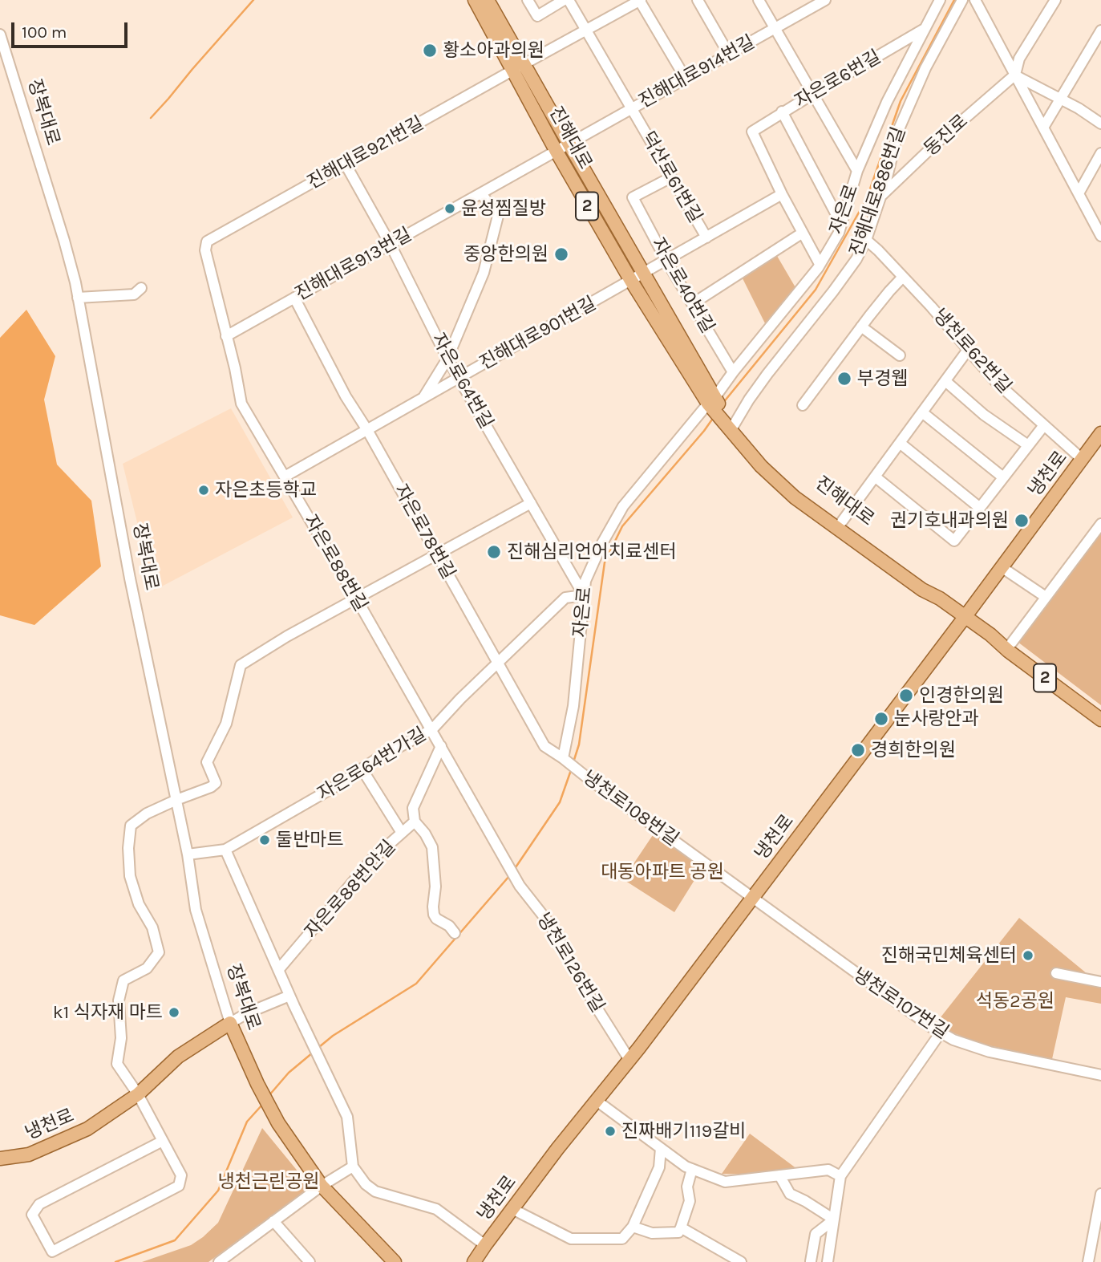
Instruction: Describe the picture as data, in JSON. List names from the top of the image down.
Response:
{
  "streets": {
    "main road": [
      "장복대로",
      "진해대로",
      "2",
      "냉천로"
    ],
    "street": [
      "진해대로914번길",
      "자은로6번길",
      "동진로",
      "진해대로921번길",
      "덕산로61번길",
      "진해대로886번길",
      "자은로",
      "진해대로913번길",
      "자은로40번길",
      "진해대로901번길",
      "냉천로62번길",
      "자은로64번길",
      "자은로78번길",
      "자은로88번길",
      "자은로64번가길",
      "냉천로108번길",
      "자은로88번안길",
      "냉천로126번길",
      "냉천로107번길"
    ]
  },
  "crossings": [
    ["진해대로914번길", "진해대로"],
    ["진해대로914번길", "덕산로61번길"],
    ["진해대로914번길", "진해대로913번길"],
    ["자은로6번길", "자은로"],
    ["자은로6번길", "진해대로901번길"],
    ["장복대로", "냉천로"],
    ["장복대로", "자은로64번가길"],
    ["동진로", "진해대로886번길"],
    ["진해대로", "진해대로921번길"],
    ["진해대로", "진해대로886번길"],
    ["진해대로", "2"],
    ["진해대로", "자은로"],
    ["진해대로", "진해대로913번길"],
    ["진해대로", "진해대로901번길"],
    ["진해대로921번길", "덕산로61번길"],
    ["진해대로921번길", "자은로64번길"],
    ["진해대로921번길", "자은로88번길"],
    ["덕산로61번길", "자은로40번길"],
    ["덕산로61번길", "진해대로901번길"],
    ["진해대로886번길", "2"],
    ["진해대로886번길", "냉천로62번길"],
    ["2", "자은로"],
    ["2", "냉천로"],
    ["자은로", "자은로40번길"],
    ["자은로", "자은로64번길"],
    ["자은로", "자은로78번길"],
    ["자은로", "자은로64번가길"],
    ["자은로", "냉천로108번길"],
    ["진해대로913번길", "자은로64번길"],
    ["진해대로913번길", "자은로78번길"],
    ["진해대로913번길", "자은로88번길"],
    ["자은로40번길", "진해대로901번길"],
    ["진해대로901번길", "자은로64번길"],
    ["진해대로901번길", "자은로78번길"],
    ["진해대로901번길", "자은로88번길"],
    ["냉천로62번길", "냉천로"],
    ["자은로64번길", "자은로64번가길"],
    ["냉천로", "냉천로108번길"],
    ["냉천로", "냉천로126번길"],
    ["냉천로", "냉천로107번길"],
    ["자은로78번길", "자은로64번가길"],
    ["자은로78번길", "냉천로108번길"],
    ["자은로88번길", "자은로64번가길"],
    ["자은로88번길", "냉천로126번길"],
    ["냉천로108번길", "냉천로107번길"]
  ],
  "parks": ["대동아파트 공원", "석동2공원", "냉천근린공원"],
  "places": [
    "황소아과의원",
    "윤성찜질방",
    "중앙한의원",
    "부경웹",
    "자은초등학교",
    "권기호내과의원",
    "진해심리언어치료센터",
    "인경한의원",
    "눈사랑안과",
    "경희한의원",
    "둘반마트",
    "진해국민체육센터",
    "k1 식자재 마트",
    "진짜배기119갈비"
  ],
  "scale_bar": "100 m"
}
